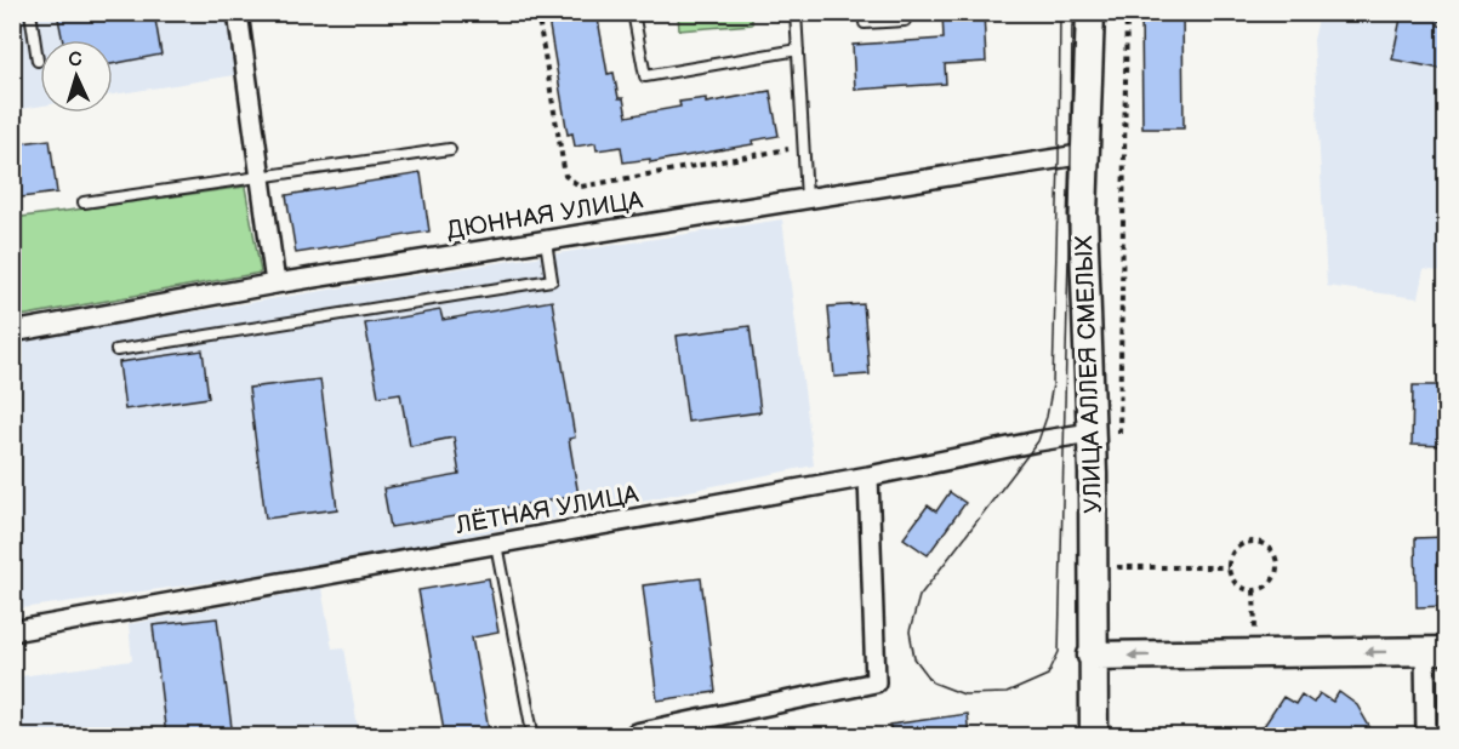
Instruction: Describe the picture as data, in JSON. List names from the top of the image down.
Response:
{
  "streets": {
    "main road": ["УЛИЦА АЛЛЕЯ СМЕЛЫХ"],
    "street": ["ДЮННАЯ УЛИЦА", "ЛЁТНАЯ УЛИЦА"]
  },
  "crossings": [
    ["ДЮННАЯ УЛИЦА", "УЛИЦА АЛЛЕЯ СМЕЛЫХ"],
    ["УЛИЦА АЛЛЕЯ СМЕЛЫХ", "ЛЁТНАЯ УЛИЦА"]
  ],
  "north": "top"
}
